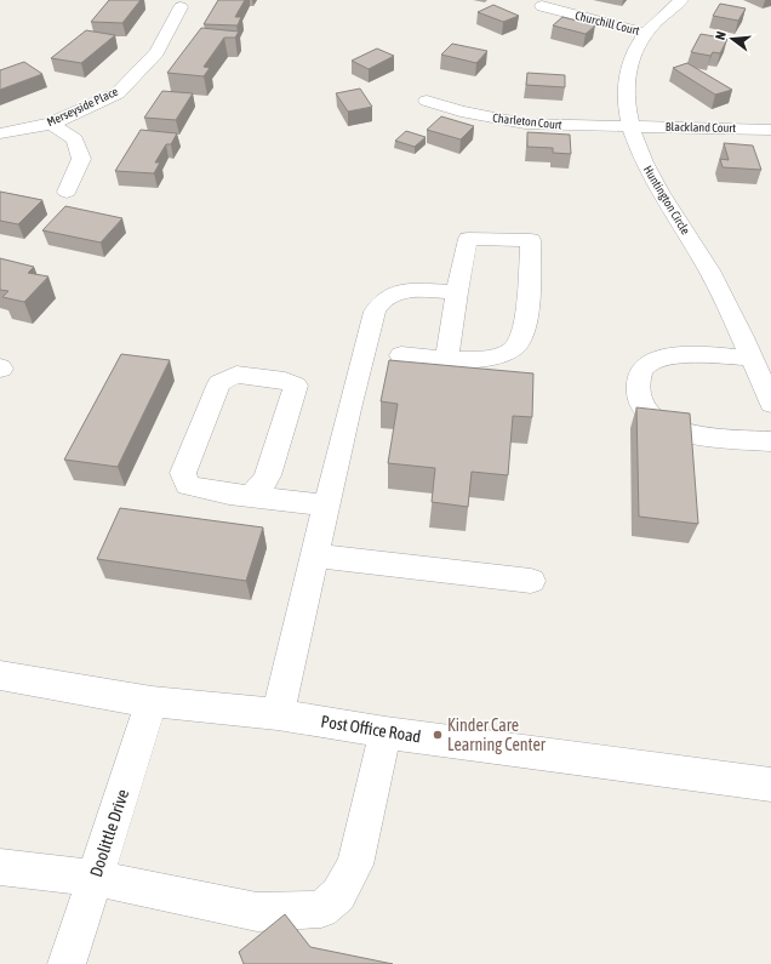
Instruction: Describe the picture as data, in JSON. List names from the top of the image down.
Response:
{
  "streets": {
    "street": [
      "Churchill Court",
      "Merseyside Place",
      "Charleton Court",
      "Blackland Court",
      "Huntington Circle",
      "Post Office Road",
      "Doolittle Drive"
    ]
  },
  "crossings": [
    ["Churchill Court", "Huntington Circle"],
    ["Charleton Court", "Blackland Court"],
    ["Charleton Court", "Huntington Circle"],
    ["Blackland Court", "Huntington Circle"],
    ["Post Office Road", "Doolittle Drive"]
  ],
  "places": ["Kinder Care Learning Center"],
  "north": "left"
}
